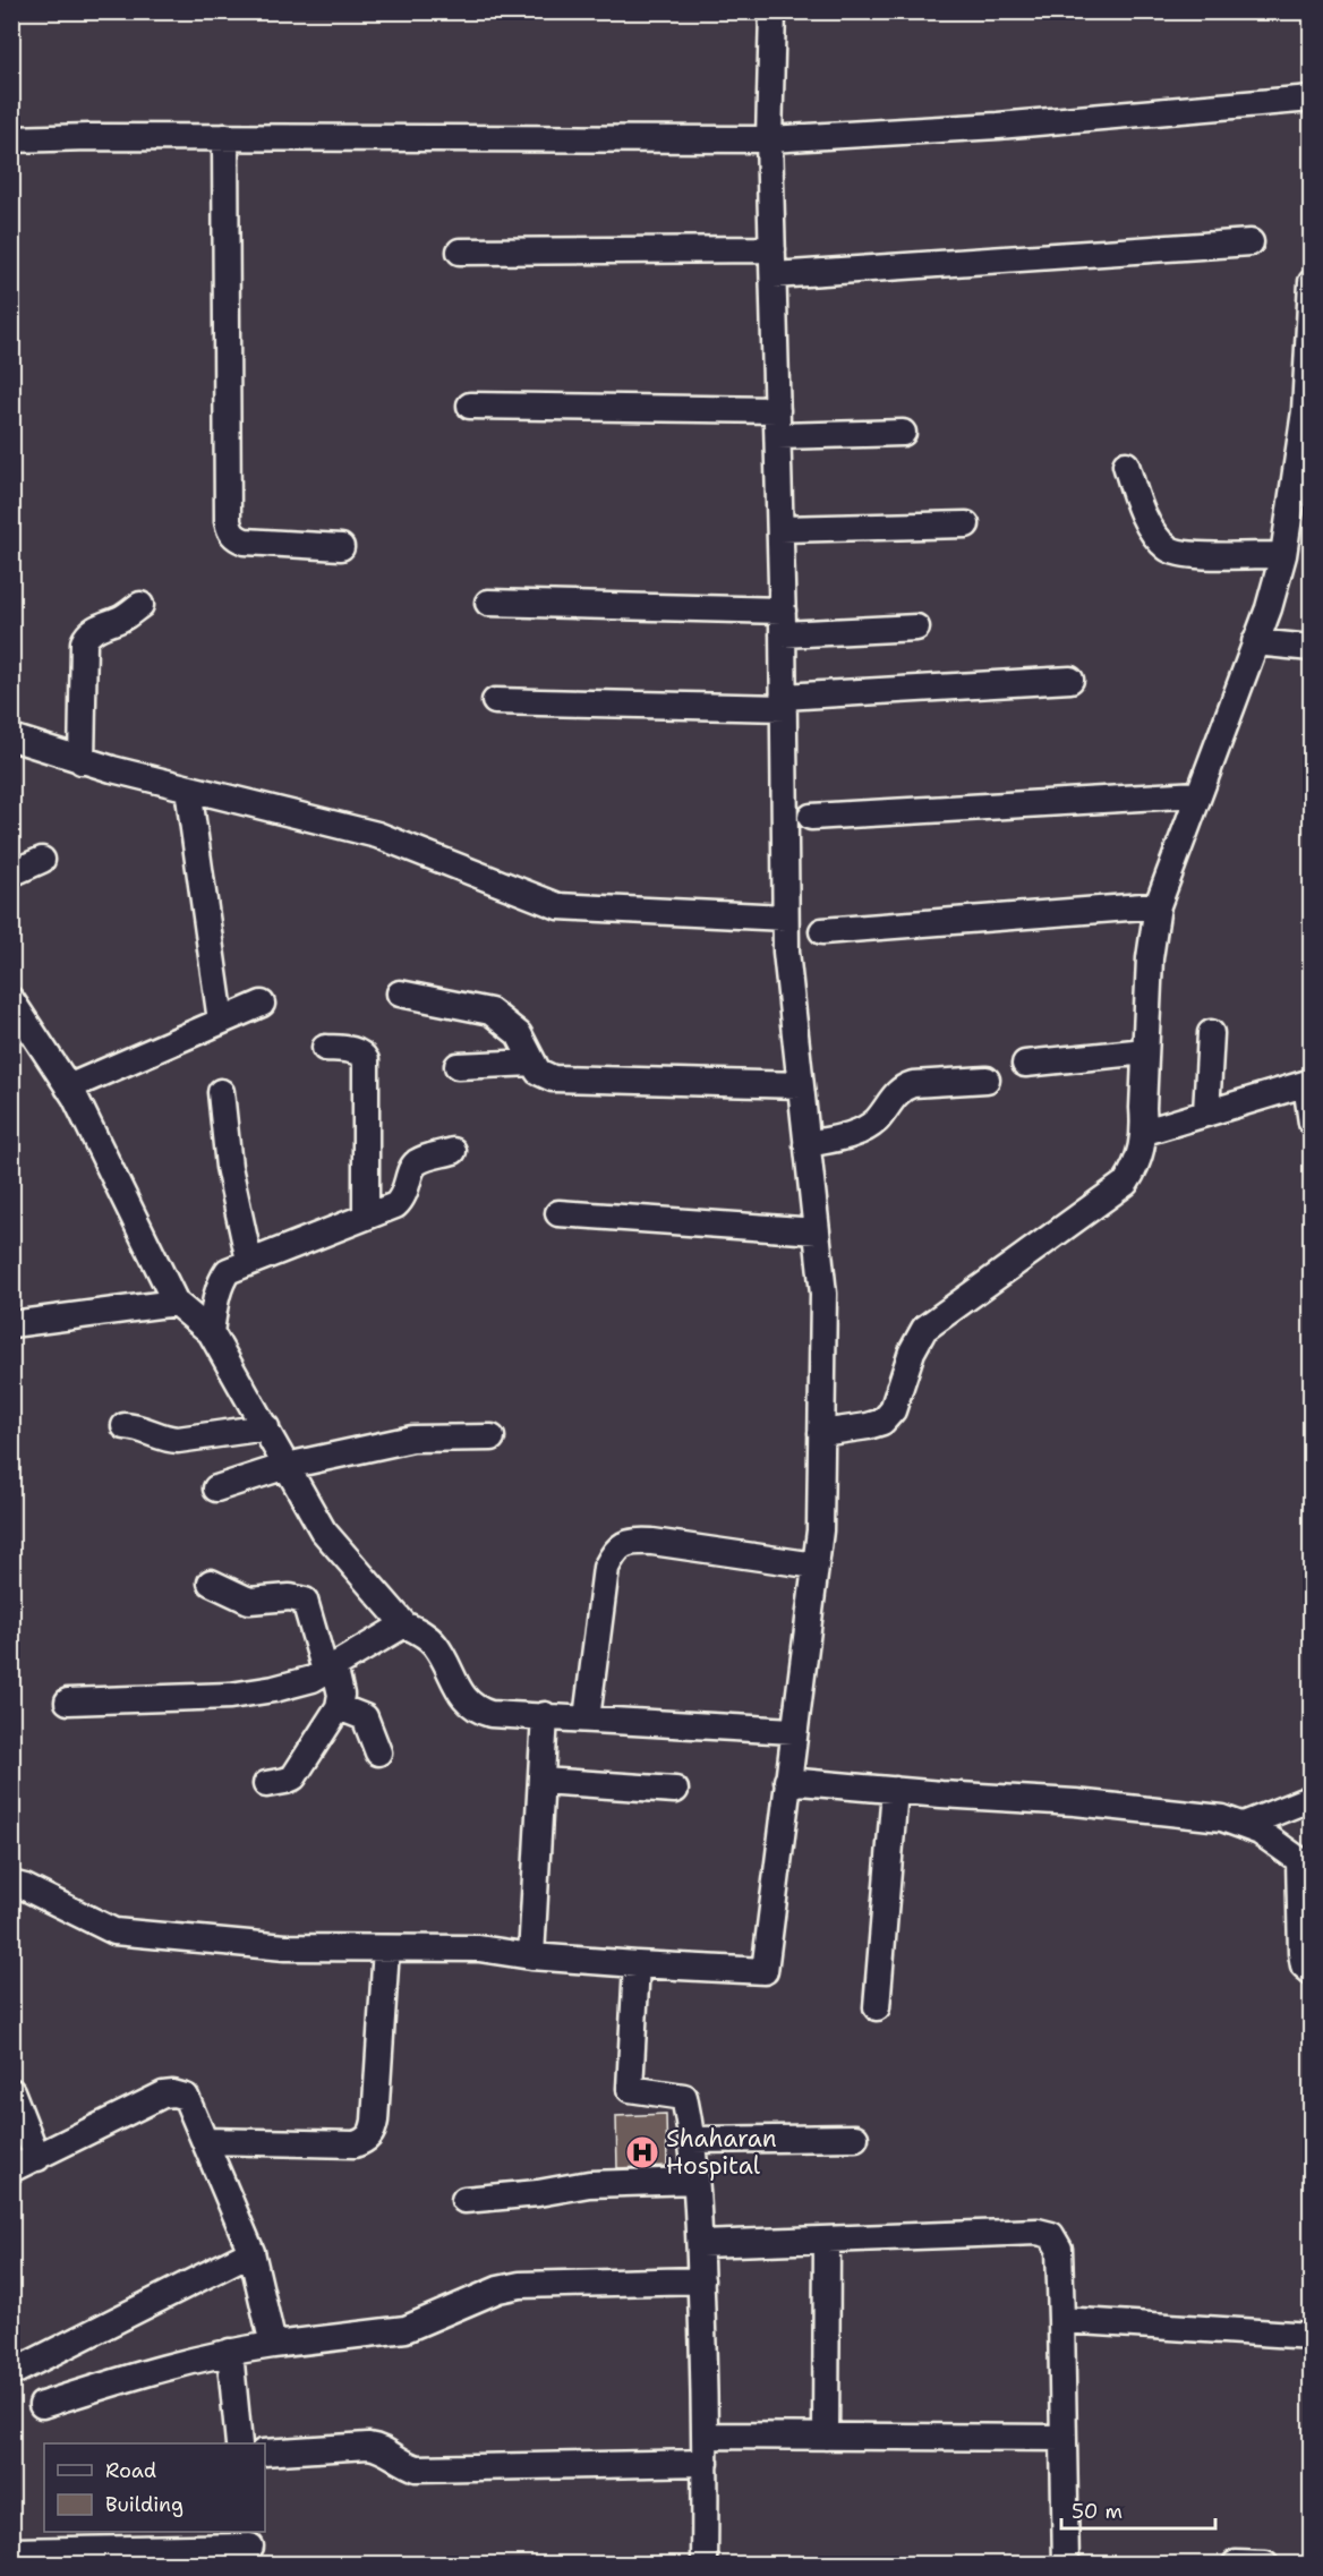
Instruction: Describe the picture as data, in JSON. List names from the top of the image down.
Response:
{
  "places": {
    "hospital": ["Shaharan Hospital"]
  },
  "legend": ["Road", "Building"],
  "scale_bar": "50 m"
}
